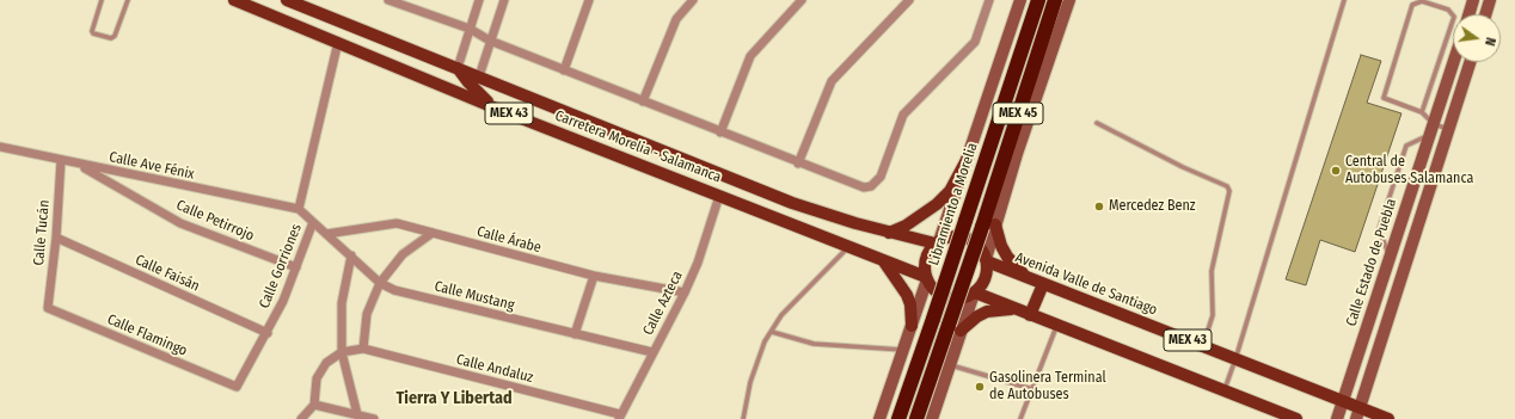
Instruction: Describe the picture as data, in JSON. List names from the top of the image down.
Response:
{
  "streets": {
    "highway": ["MEX 45", "Libramiento a Morelia"],
    "main road": ["MEX 43", "Carretera Morelia - Salamanca", "Avenida Valle de Santiago"],
    "street": [
      "Calle Ave Fénix",
      "Calle Petirrojo",
      "Calle Tucán",
      "Calle Árabe",
      "Calle Estado de Puebla",
      "Calle Gorriones",
      "Calle Faisán",
      "Calle Mustang",
      "Calle Azteca",
      "Calle Flamingo",
      "Calle Andaluz"
    ]
  },
  "crossings": [
    ["MEX 43", "Carretera Morelia - Salamanca"],
    ["MEX 43", "Avenida Valle de Santiago"],
    ["Carretera Morelia - Salamanca", "Calle Gorriones"],
    ["Carretera Morelia - Salamanca", "Avenida Valle de Santiago"],
    ["Carretera Morelia - Salamanca", "Calle Azteca"],
    ["Calle Ave Fénix", "Calle Petirrojo"],
    ["Calle Ave Fénix", "Calle Tucán"],
    ["Calle Ave Fénix", "Calle Gorriones"],
    ["Calle Petirrojo", "Calle Gorriones"],
    ["Calle Tucán", "Calle Faisán"],
    ["Calle Tucán", "Calle Flamingo"],
    ["Calle Árabe", "Calle Mustang"],
    ["Calle Árabe", "Calle Azteca"],
    ["Calle Estado de Puebla", "Avenida Valle de Santiago"],
    ["Calle Gorriones", "Calle Faisán"],
    ["Calle Gorriones", "Calle Mustang"],
    ["Calle Gorriones", "Calle Flamingo"],
    ["Calle Mustang", "Calle Azteca"],
    ["Calle Azteca", "Calle Andaluz"]
  ],
  "districts": ["Tierra Y Libertad"],
  "places": ["Central de Autobuses Salamanca", "Mercedez Benz", "Gasolinera Terminal de Autobuses"],
  "north": "right"
}
